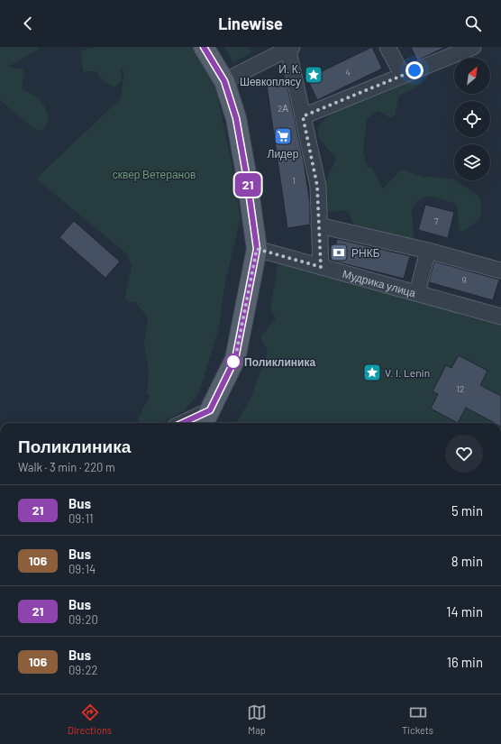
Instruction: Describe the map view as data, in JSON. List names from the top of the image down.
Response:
{
  "streets": {
    "street": ["Мудрика улица"]
  },
  "parks": ["сквер Ветеранов"],
  "places": {
    "place": ["И. К. Шевкоплясу", "V. I. Lenin"],
    "supermarket": ["Лидер"],
    "bank": ["РНКБ"],
    "other": ["Поликлиника"]
  },
  "lines": ["bus line 21"],
  "house_numbers": [
    "4",
    "2А",
    "1",
    "7",
    "9",
    "12"
  ],
  "north": "top right",
  "page": {
    "header": "Linewise",
    "on_map": "21",
    "heading": ["Поликлиника", "Walk · 3 min · 220 m"],
    "list": [
      {
        "mark": "21",
        "name": "Bus",
        "note": "09:11",
        "value": "5 min"
      },
      {
        "mark": "106",
        "name": "Bus",
        "note": "09:14",
        "value": "8 min"
      },
      {
        "mark": "21",
        "name": "Bus",
        "note": "09:20",
        "value": "14 min"
      },
      {
        "mark": "106",
        "name": "Bus",
        "note": "09:22",
        "value": "16 min"
      }
    ],
    "tabs": ["Directions", "Map", "Tickets"]
  }
}
